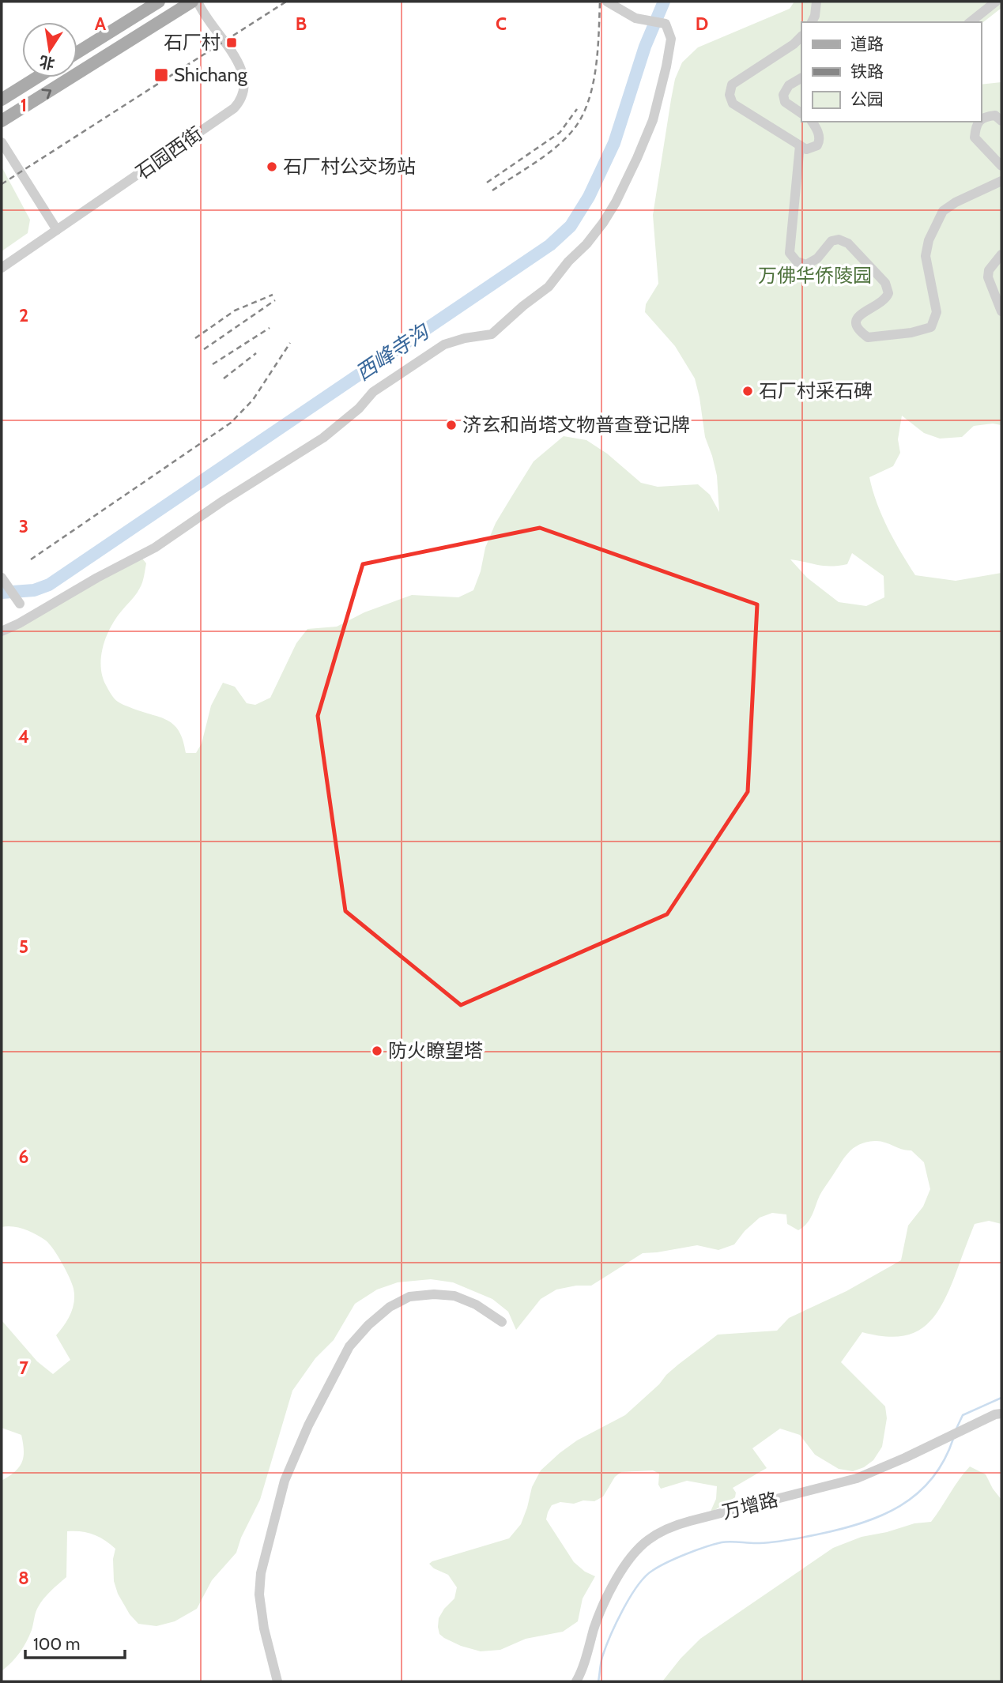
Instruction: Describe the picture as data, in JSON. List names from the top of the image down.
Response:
{
  "streets": {
    "street": ["石园西街", "万增路"]
  },
  "water": ["西峰寺沟"],
  "parks": ["万佛华侨陵园"],
  "places": {
    "transit": ["石厂村", "Shichang"],
    "other": [
      "石厂村公交场站",
      "石厂村采石碑",
      "济玄和尚塔文物普查登记牌",
      "防火瞭望塔"
    ]
  },
  "legend": ["道路", "铁路", "公园"],
  "scale_bar": "100 m",
  "north": "bottom",
  "grid": {
    "columns": [
      "A",
      "B",
      "C",
      "D"
    ],
    "rows": [
      "1",
      "2",
      "3",
      "4",
      "5",
      "6",
      "7",
      "8"
    ]
  }
}
